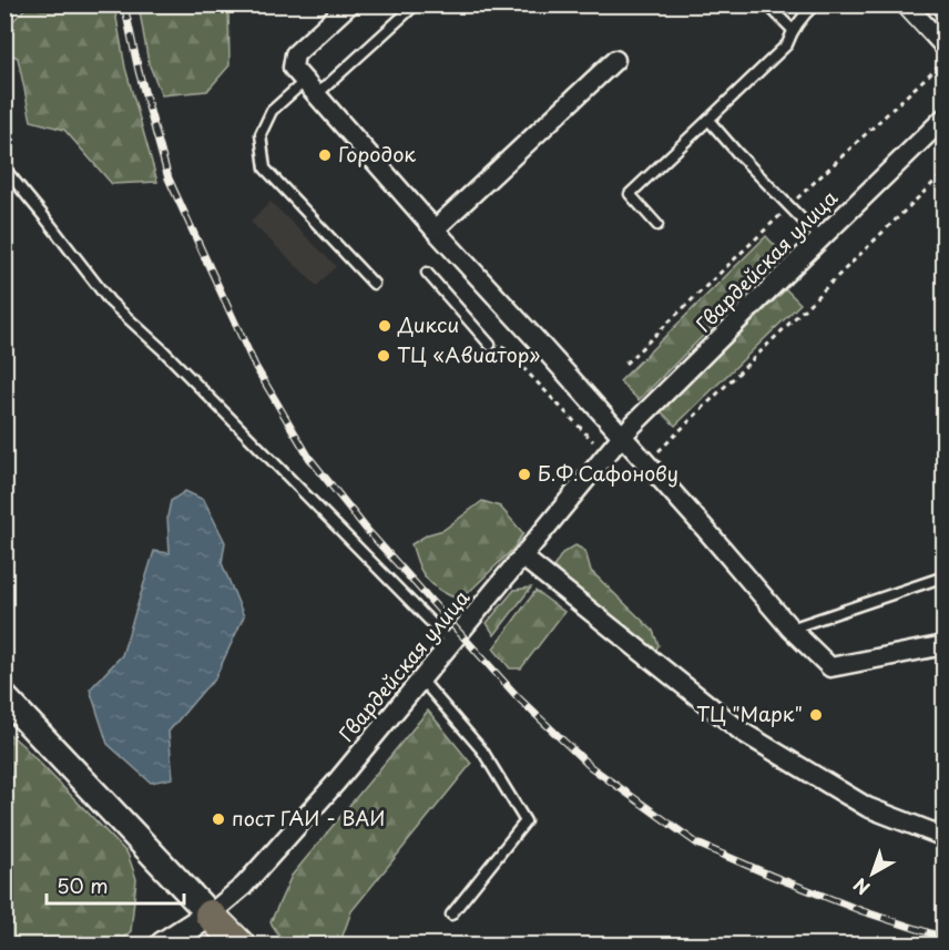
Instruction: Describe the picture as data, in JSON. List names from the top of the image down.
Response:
{
  "streets": {
    "street": ["Гвардейская улица"]
  },
  "places": [
    "Городок",
    "Дикси",
    "ТЦ «Авиатор»",
    "Б.Ф.Сафонову",
    "ТЦ \"Марк\"",
    "пост ГАИ - ВАИ"
  ],
  "scale_bar": "50 m",
  "north": "bottom left"
}
